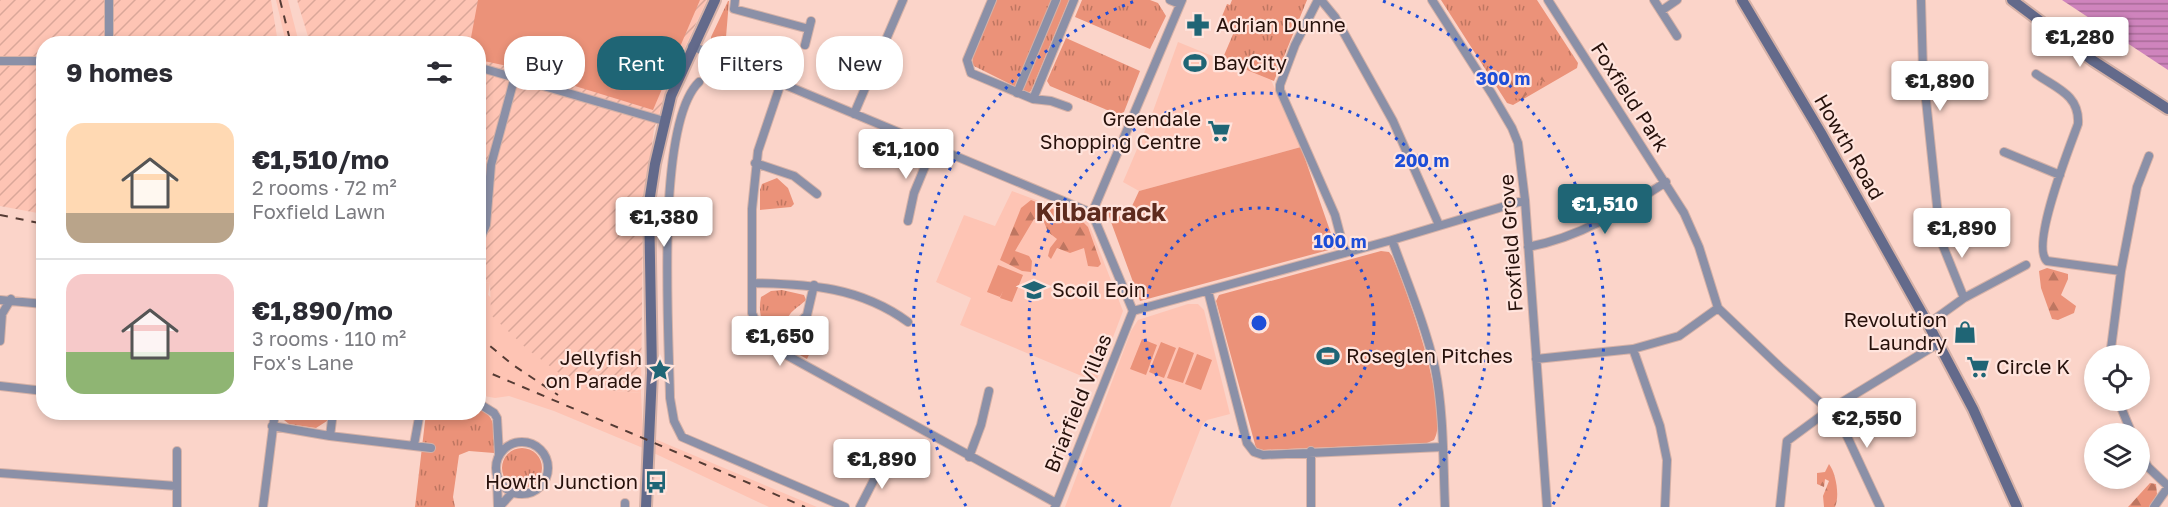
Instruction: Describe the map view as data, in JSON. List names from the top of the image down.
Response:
{
  "streets": {
    "main road": ["Howth Road"],
    "street": ["Foxfield Park", "Foxfield Grove", "Briarfield Villas"]
  },
  "districts": ["Kilbarrack"],
  "places": {
    "pharmacy": ["Adrian Dunne"],
    "sports": ["BayCity", "Roseglen Pitches"],
    "supermarket": ["Greendale Shopping Centre", "Circle K"],
    "school or university": ["Scoil Eoin"],
    "shop": ["Revolution Laundry"],
    "place": ["Jellyfish on Parade"],
    "bus stop": ["Howth Junction"]
  },
  "page": {
    "price": [
      "€1,280",
      "€1,890",
      "€1,100",
      "€1,510",
      "€1,380",
      "€1,890",
      "€1,650",
      "€2,550",
      "€1,890"
    ],
    "chip": [
      "Buy",
      "Rent",
      "Filters",
      "New"
    ],
    "heading": "9 homes",
    "list": [
      {
        "name": "€1,510/mo",
        "note": "2 rooms · 72 m² · Foxfield Lawn"
      },
      {
        "name": "€1,890/mo",
        "note": "3 rooms · 110 m² · Fox's Lane"
      }
    ]
  },
  "rings": ["300 m", "200 m", "100 m"]
}
